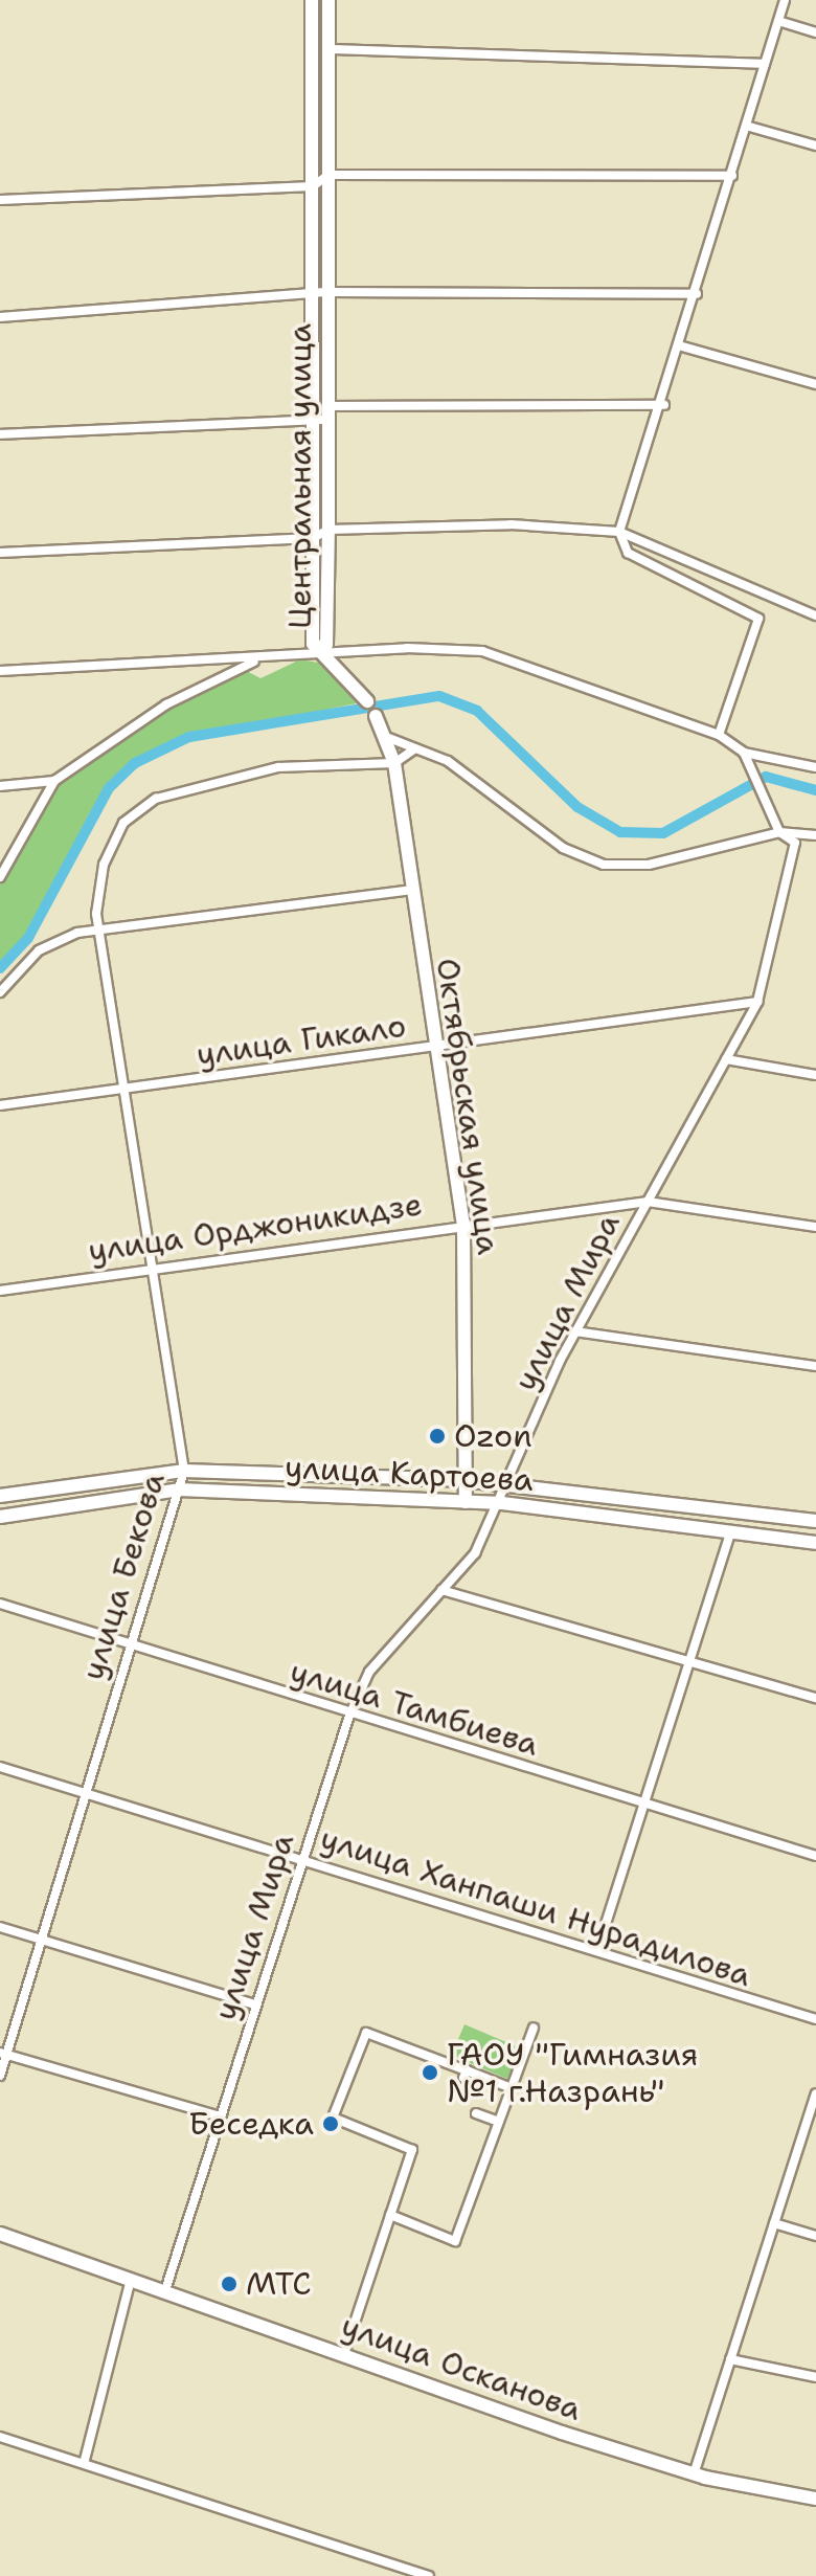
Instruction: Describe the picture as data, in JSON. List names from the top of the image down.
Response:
{
  "streets": {
    "main road": [
      "Центральная улица",
      "Октябрьская улица",
      "улица Картоева",
      "улица Осканова"
    ],
    "street": [
      "улица Гикало",
      "улица Орджоникидзе",
      "улица Мира",
      "улица Бекова",
      "улица Тамбиева",
      "улица Ханпаши Нурадилова"
    ]
  },
  "crossings": [
    ["улица Гикало", "Октябрьская улица"],
    ["улица Гикало", "улица Мира"],
    ["улица Гикало", "улица Бекова"],
    ["Октябрьская улица", "улица Орджоникидзе"],
    ["Октябрьская улица", "улица Картоева"],
    ["Октябрьская улица", "улица Бекова"],
    ["улица Орджоникидзе", "улица Мира"],
    ["улица Орджоникидзе", "улица Бекова"],
    ["улица Мира", "улица Картоева"],
    ["улица Мира", "улица Тамбиева"],
    ["улица Мира", "улица Ханпаши Нурадилова"],
    ["улица Мира", "улица Осканова"],
    ["улица Картоева", "улица Бекова"],
    ["улица Бекова", "улица Тамбиева"],
    ["улица Бекова", "улица Ханпаши Нурадилова"]
  ],
  "places": [
    "Ozon",
    "ГАОУ \"Гимназия №1 г.Назрань\"",
    "Беседка",
    "МТС"
  ]
}
